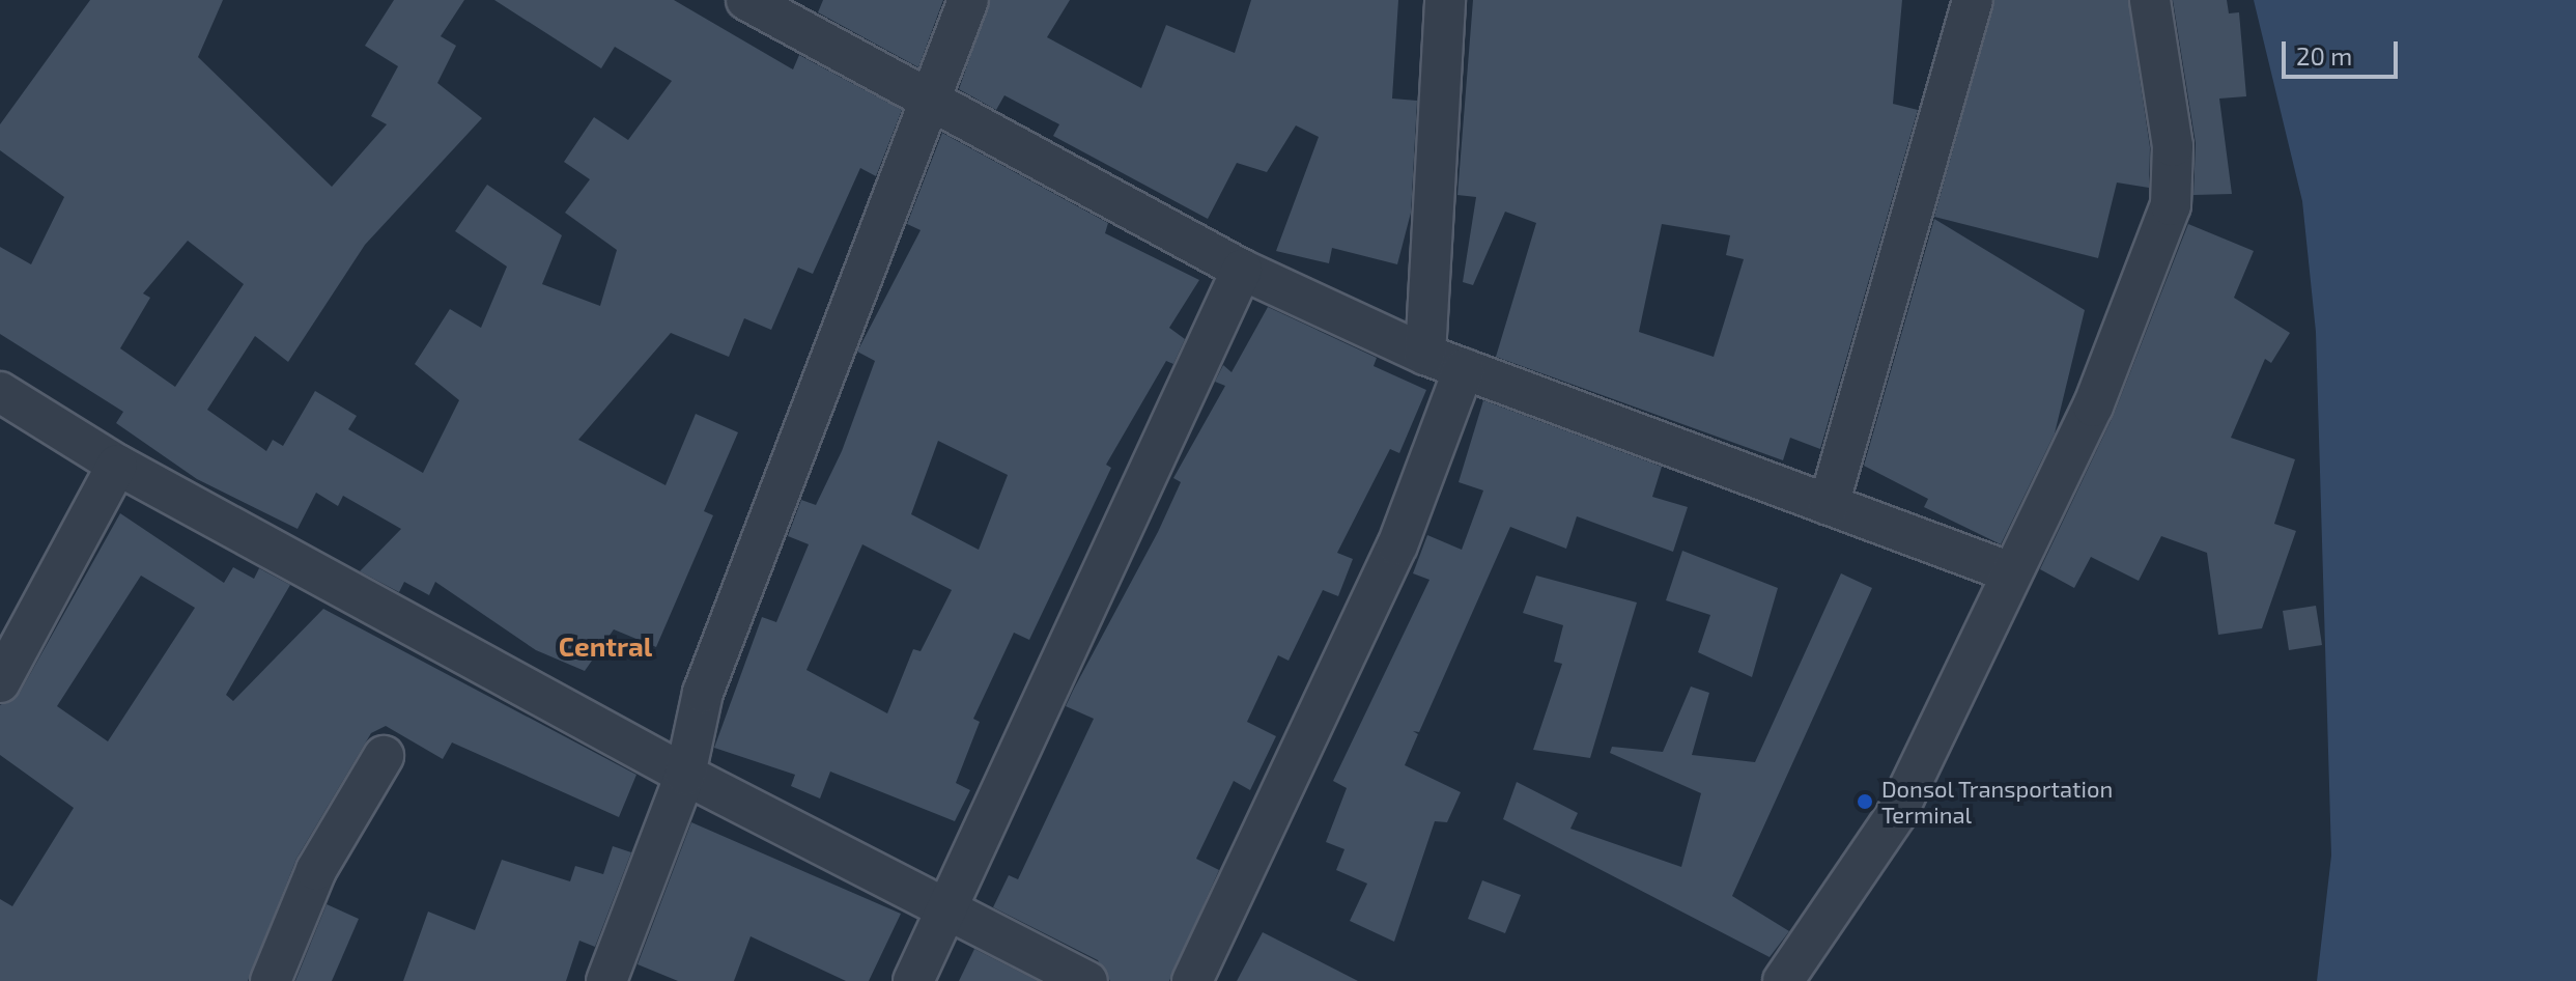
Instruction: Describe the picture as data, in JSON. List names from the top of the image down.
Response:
{
  "districts": ["Central"],
  "places": ["Donsol Transportation Terminal"],
  "scale_bar": "20 m"
}
